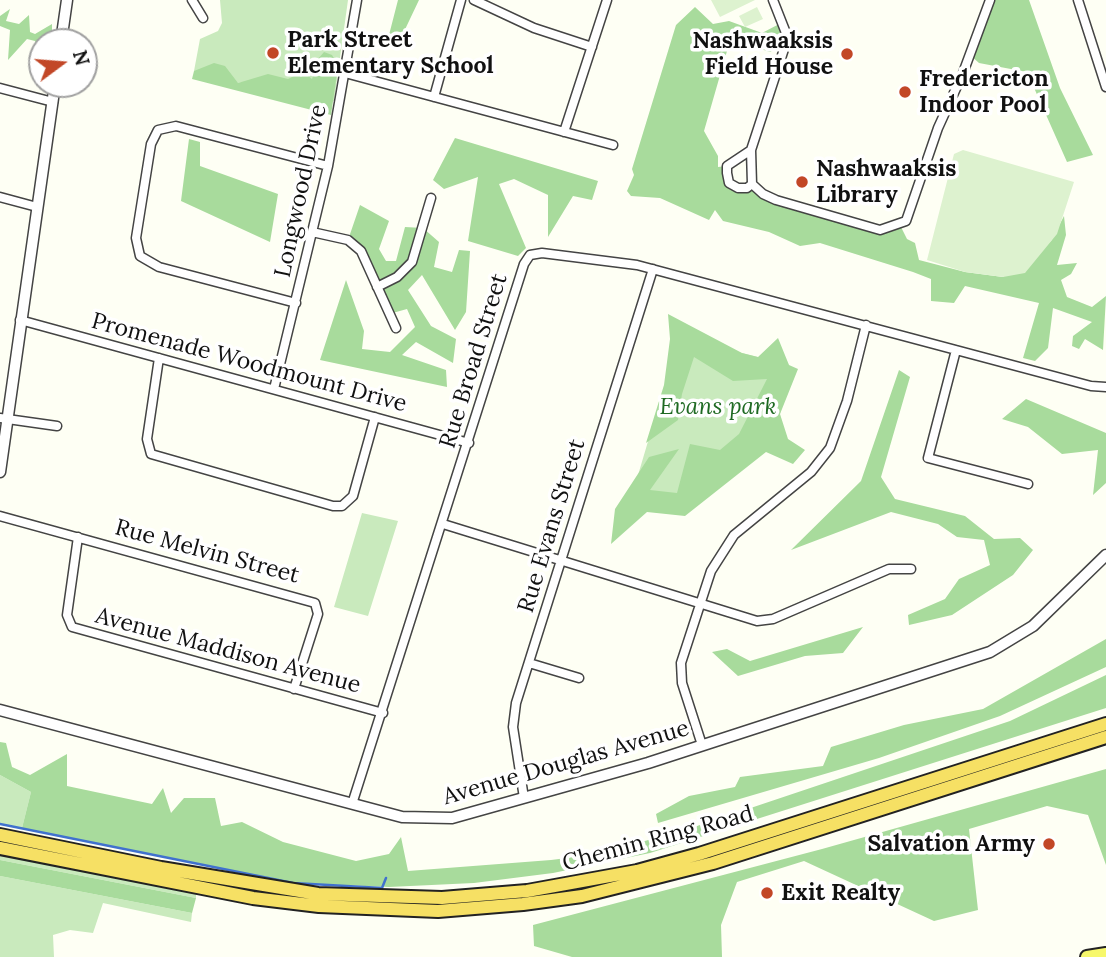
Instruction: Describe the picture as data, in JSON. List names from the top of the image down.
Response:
{
  "streets": {
    "highway": ["Chemin Ring Road"],
    "street": [
      "Longwood Drive",
      "Rue Broad Street",
      "Promenade Woodmount Drive",
      "Rue Evans Street",
      "Rue Melvin Street",
      "Avenue Maddison Avenue",
      "Avenue Douglas Avenue"
    ]
  },
  "crossings": [
    ["Longwood Drive", "Promenade Woodmount Drive"],
    ["Rue Broad Street", "Promenade Woodmount Drive"],
    ["Rue Broad Street", "Rue Evans Street"],
    ["Rue Broad Street", "Avenue Maddison Avenue"],
    ["Rue Broad Street", "Avenue Douglas Avenue"],
    ["Rue Evans Street", "Avenue Douglas Avenue"],
    ["Rue Melvin Street", "Avenue Maddison Avenue"]
  ],
  "parks": ["Evans park"],
  "places": [
    "Park Street Elementary School",
    "Nashwaaksis Field House",
    "Fredericton Indoor Pool",
    "Nashwaaksis Library",
    "Salvation Army",
    "Exit Realty"
  ],
  "north": "right"
}
